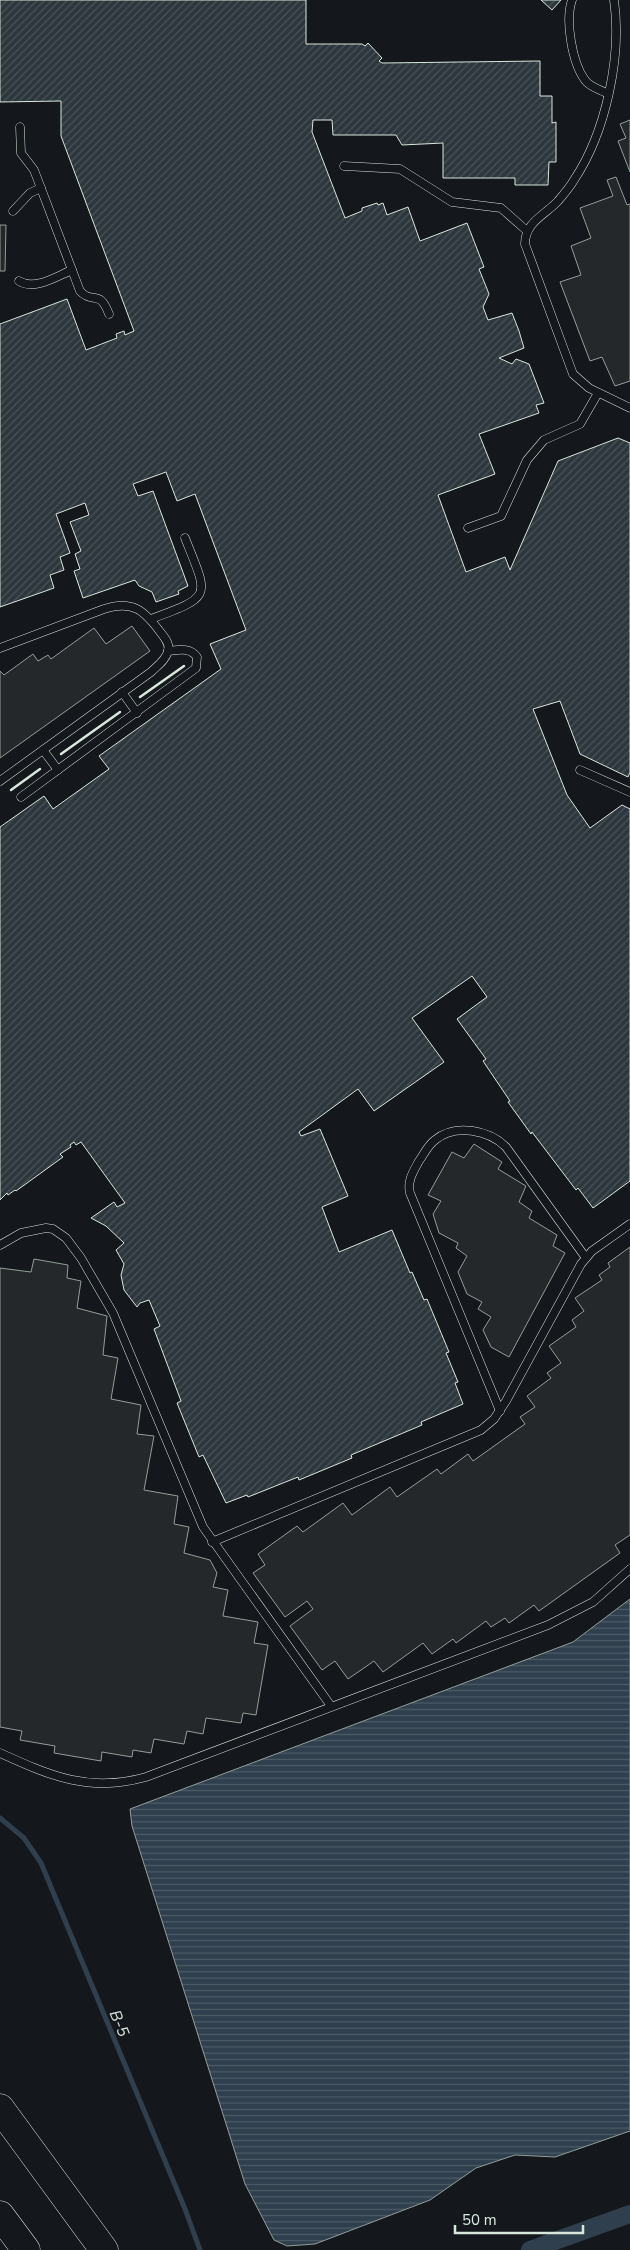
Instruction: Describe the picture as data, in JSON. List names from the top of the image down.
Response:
{
  "water": ["B-5"],
  "scale_bar": "50 m"
}
